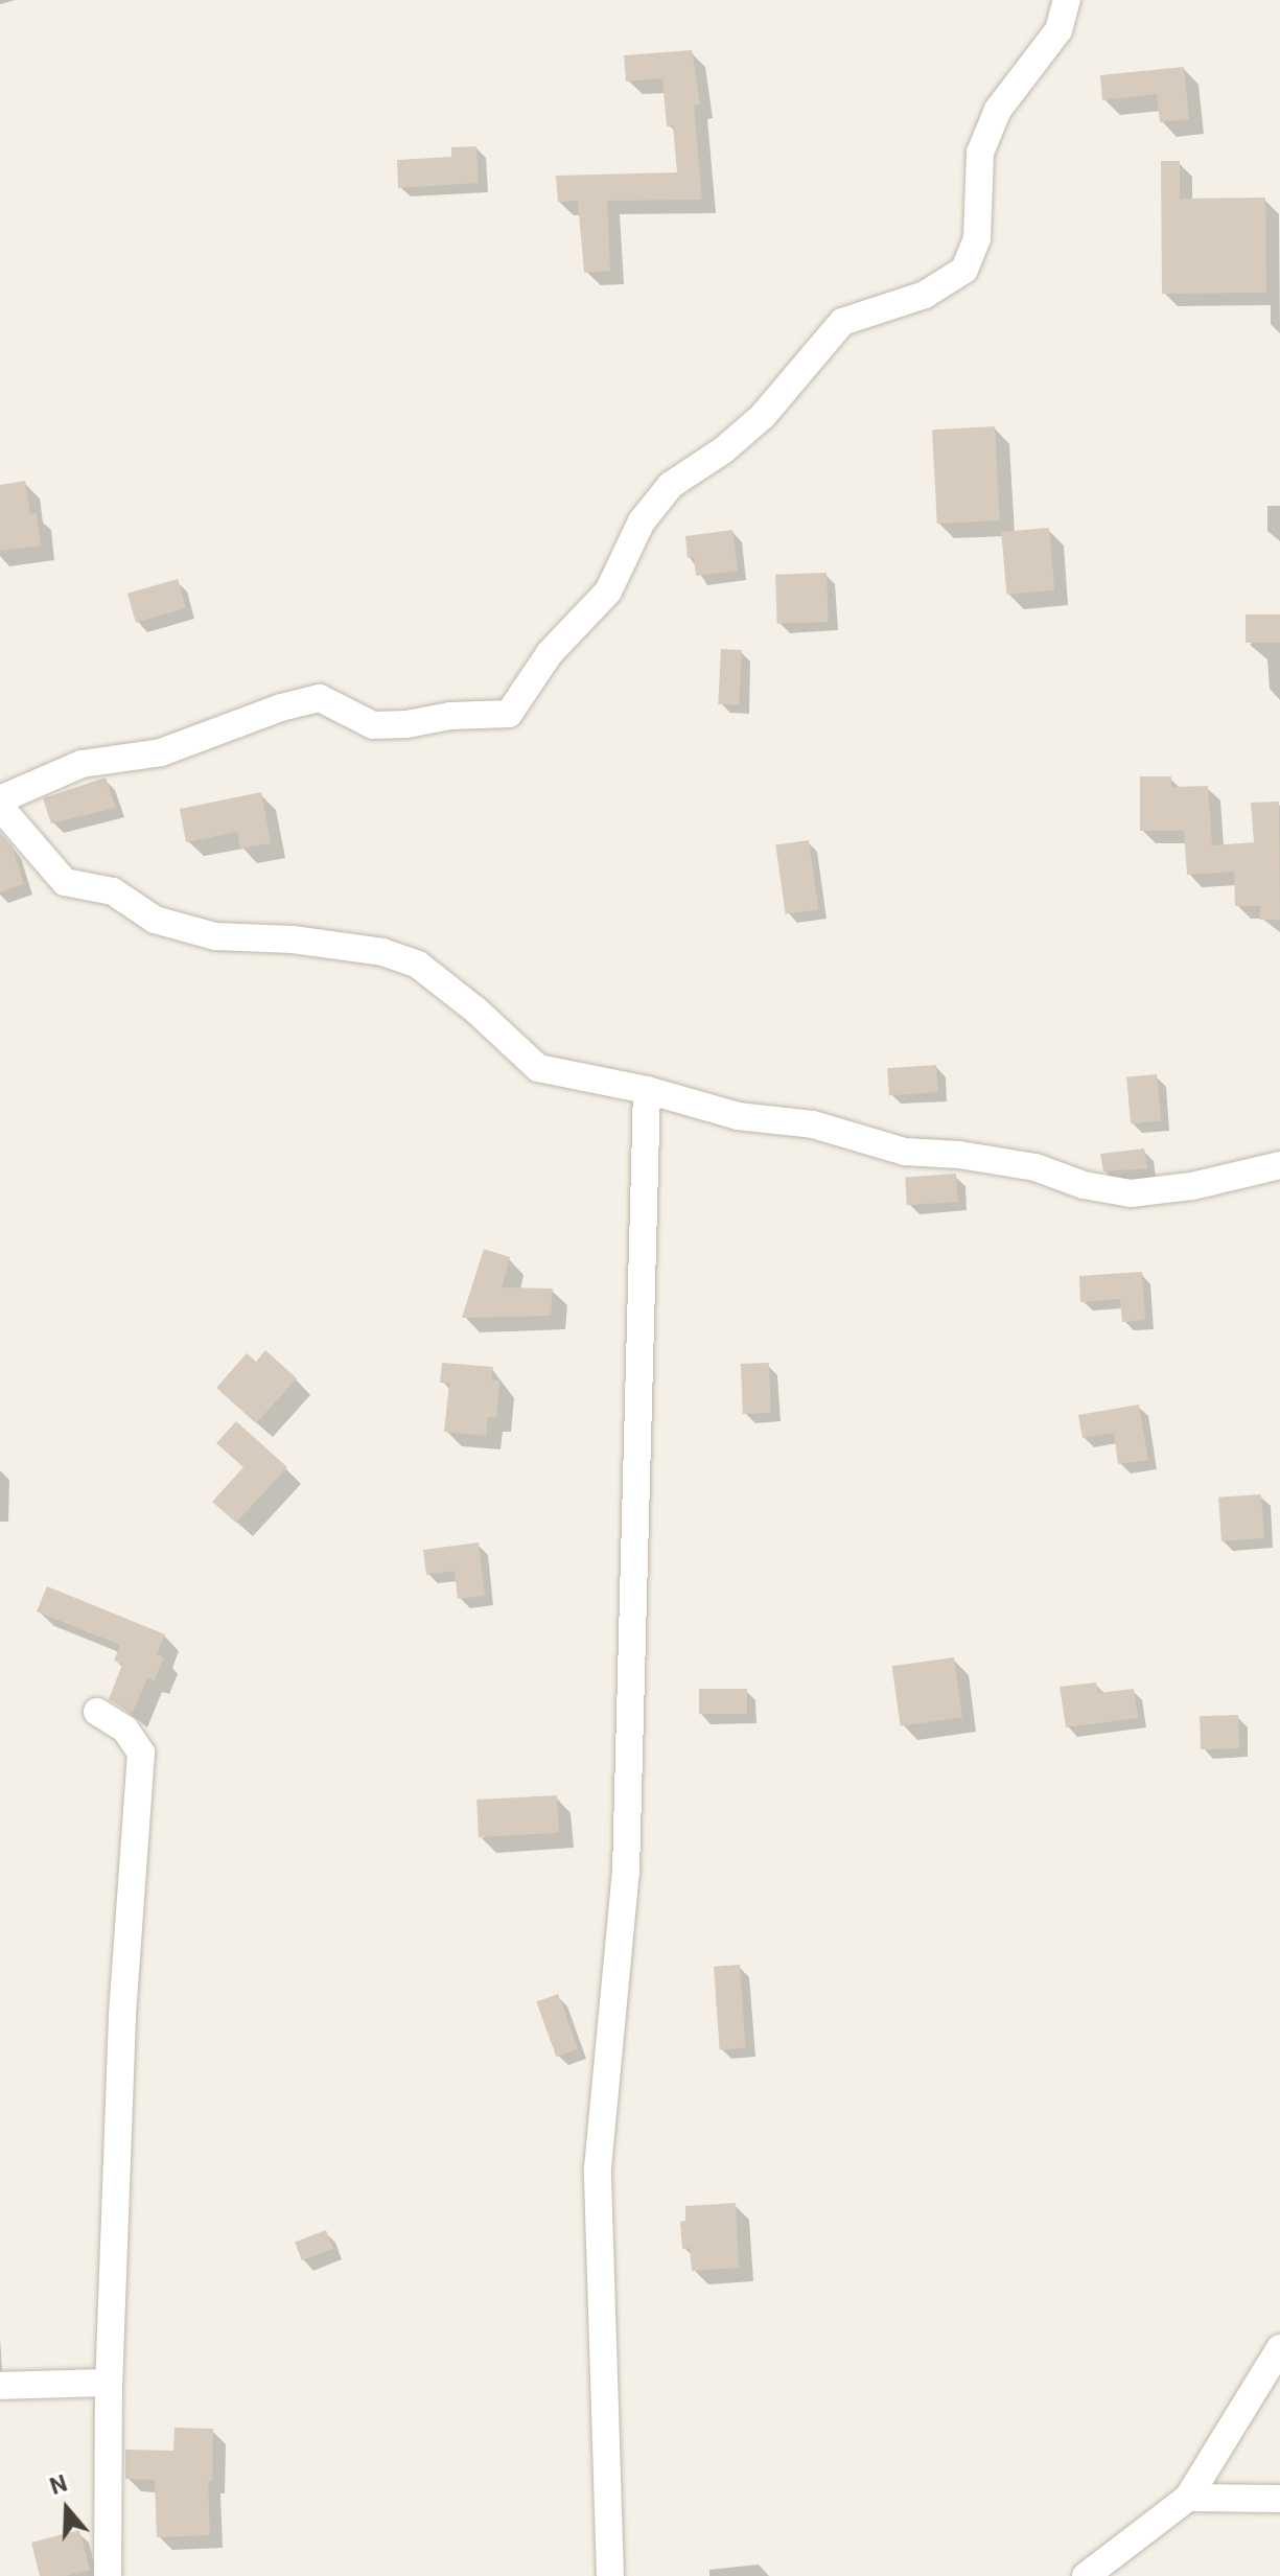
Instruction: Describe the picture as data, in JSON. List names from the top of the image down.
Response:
{
  "north": "top"
}
